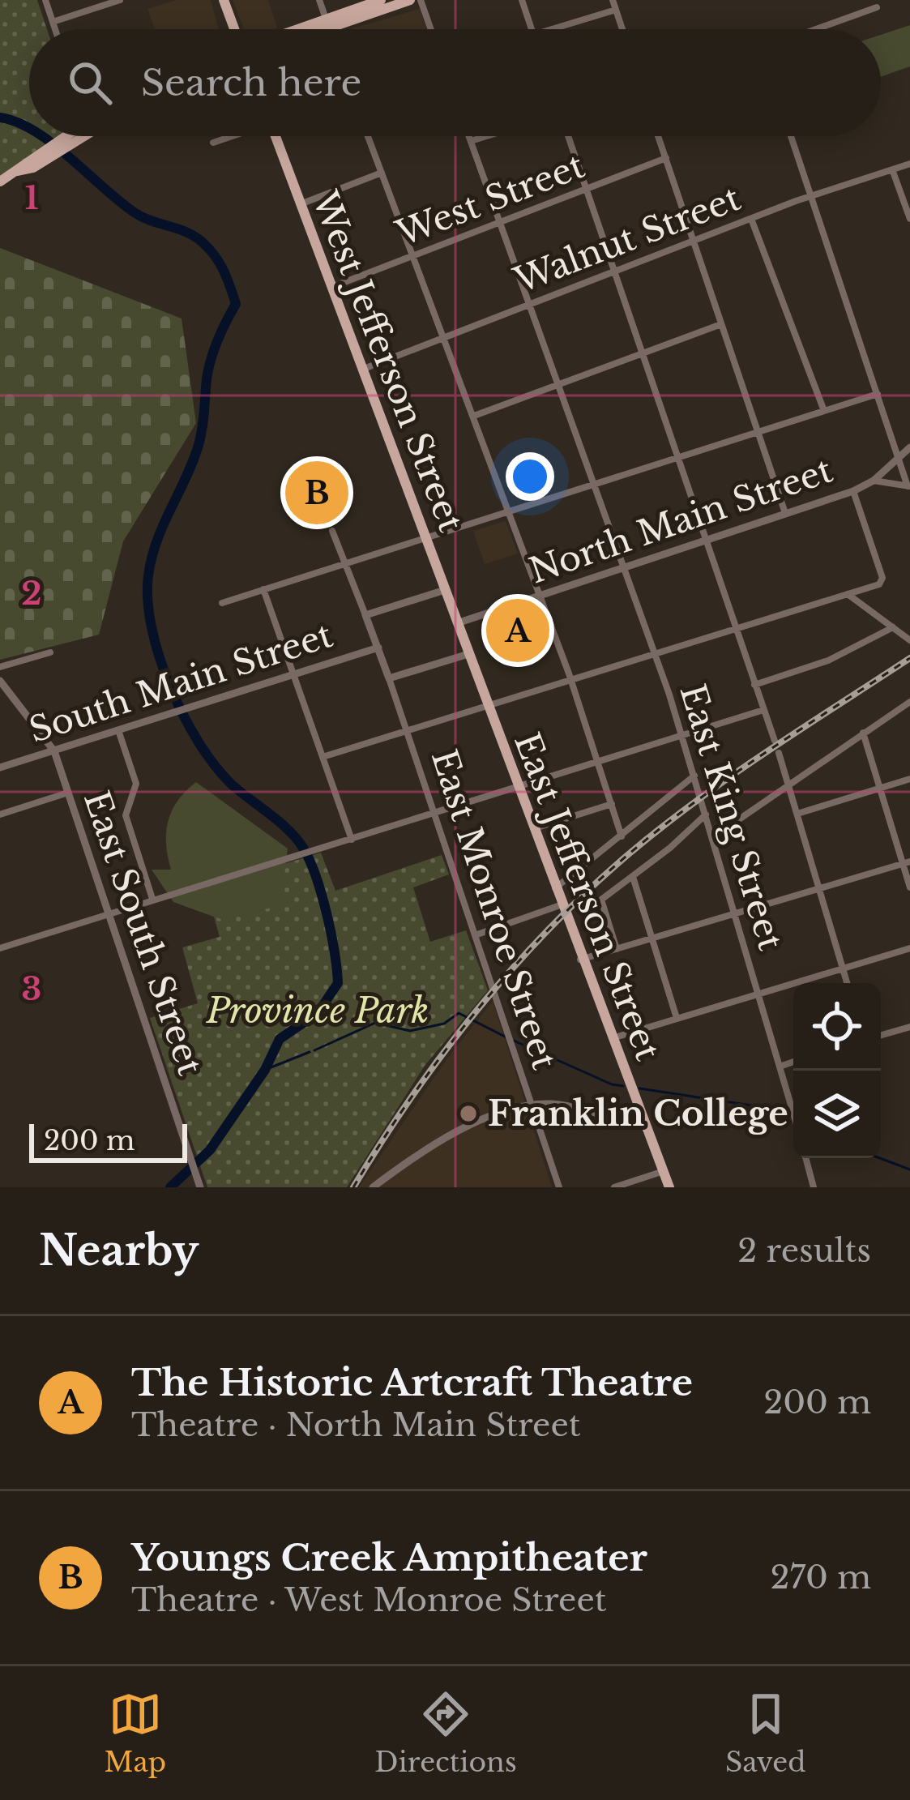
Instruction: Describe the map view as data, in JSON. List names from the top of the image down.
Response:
{
  "streets": {
    "main road": ["West Jefferson Street", "East Jefferson Street"],
    "street": [
      "West Street",
      "Walnut Street",
      "North Main Street",
      "South Main Street",
      "East King Street",
      "East Monroe Street",
      "East South Street"
    ]
  },
  "crossings": [
    ["West Street", "West Jefferson Street"],
    ["West Street", "East King Street"],
    ["Walnut Street", "West Jefferson Street"],
    ["Walnut Street", "East King Street"],
    ["West Jefferson Street", "North Main Street"],
    ["West Jefferson Street", "East Jefferson Street"],
    ["North Main Street", "East King Street"],
    ["North Main Street", "East Jefferson Street"],
    ["South Main Street", "East Monroe Street"],
    ["South Main Street", "East South Street"]
  ],
  "parks": ["Province Park"],
  "places": ["Franklin College"],
  "scale_bar": "200 m",
  "page": {
    "search": "Search here",
    "pins": ["B", "A"],
    "scale": "200 m",
    "heading": ["Nearby", "2 results"],
    "list": [
      {
        "mark": "A",
        "name": "The Historic Artcraft Theatre",
        "note": "Theatre · North Main Street",
        "value": "200 m"
      },
      {
        "mark": "B",
        "name": "Youngs Creek Ampitheater",
        "note": "Theatre · West Monroe Street",
        "value": "270 m"
      }
    ],
    "nav": ["Map", "Directions", "Saved"]
  },
  "grid": {
    "rows": ["1", "2", "3"]
  }
}
